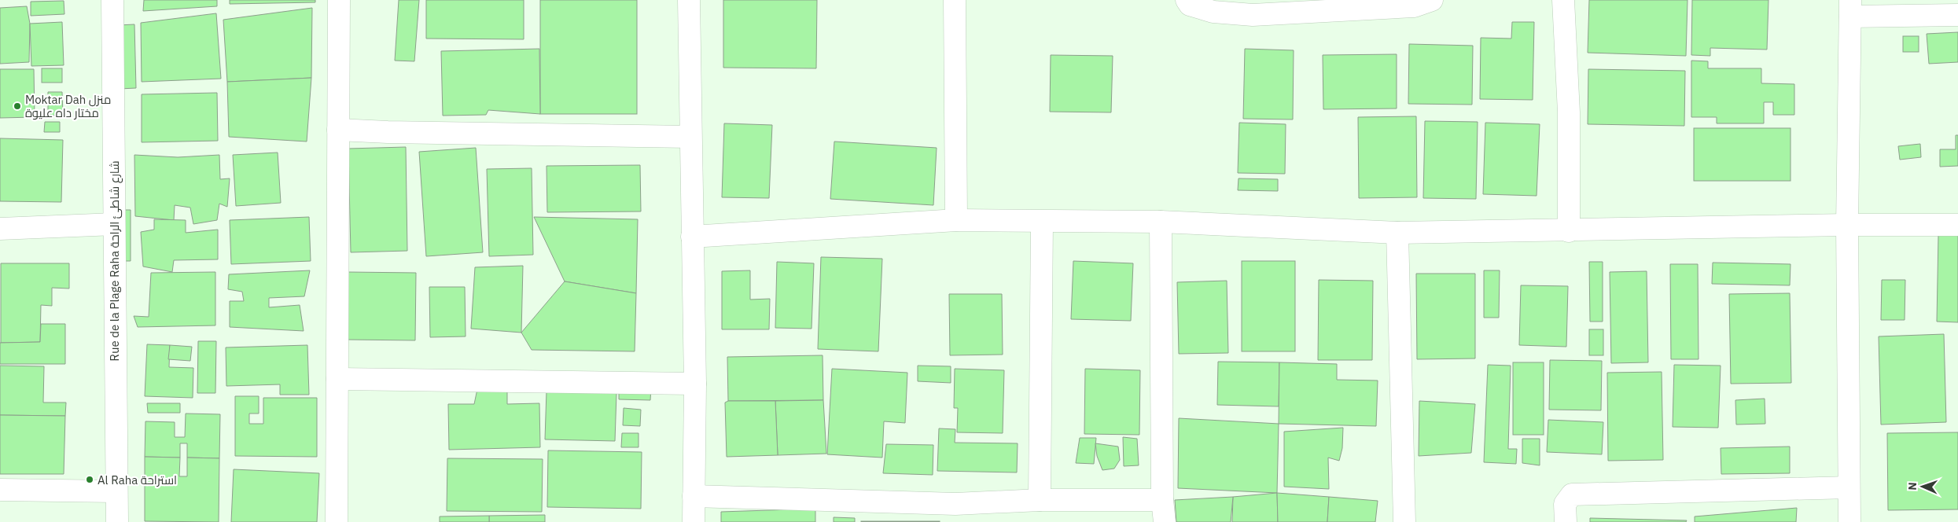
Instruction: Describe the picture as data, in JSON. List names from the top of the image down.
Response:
{
  "streets": {
    "street": ["Rue de la Plage Raha شارع شاطئ الراحة"]
  },
  "places": ["Moktar Dah منزل مختار داه عليوة", "Al Raha استراحة"],
  "north": "left"
}
